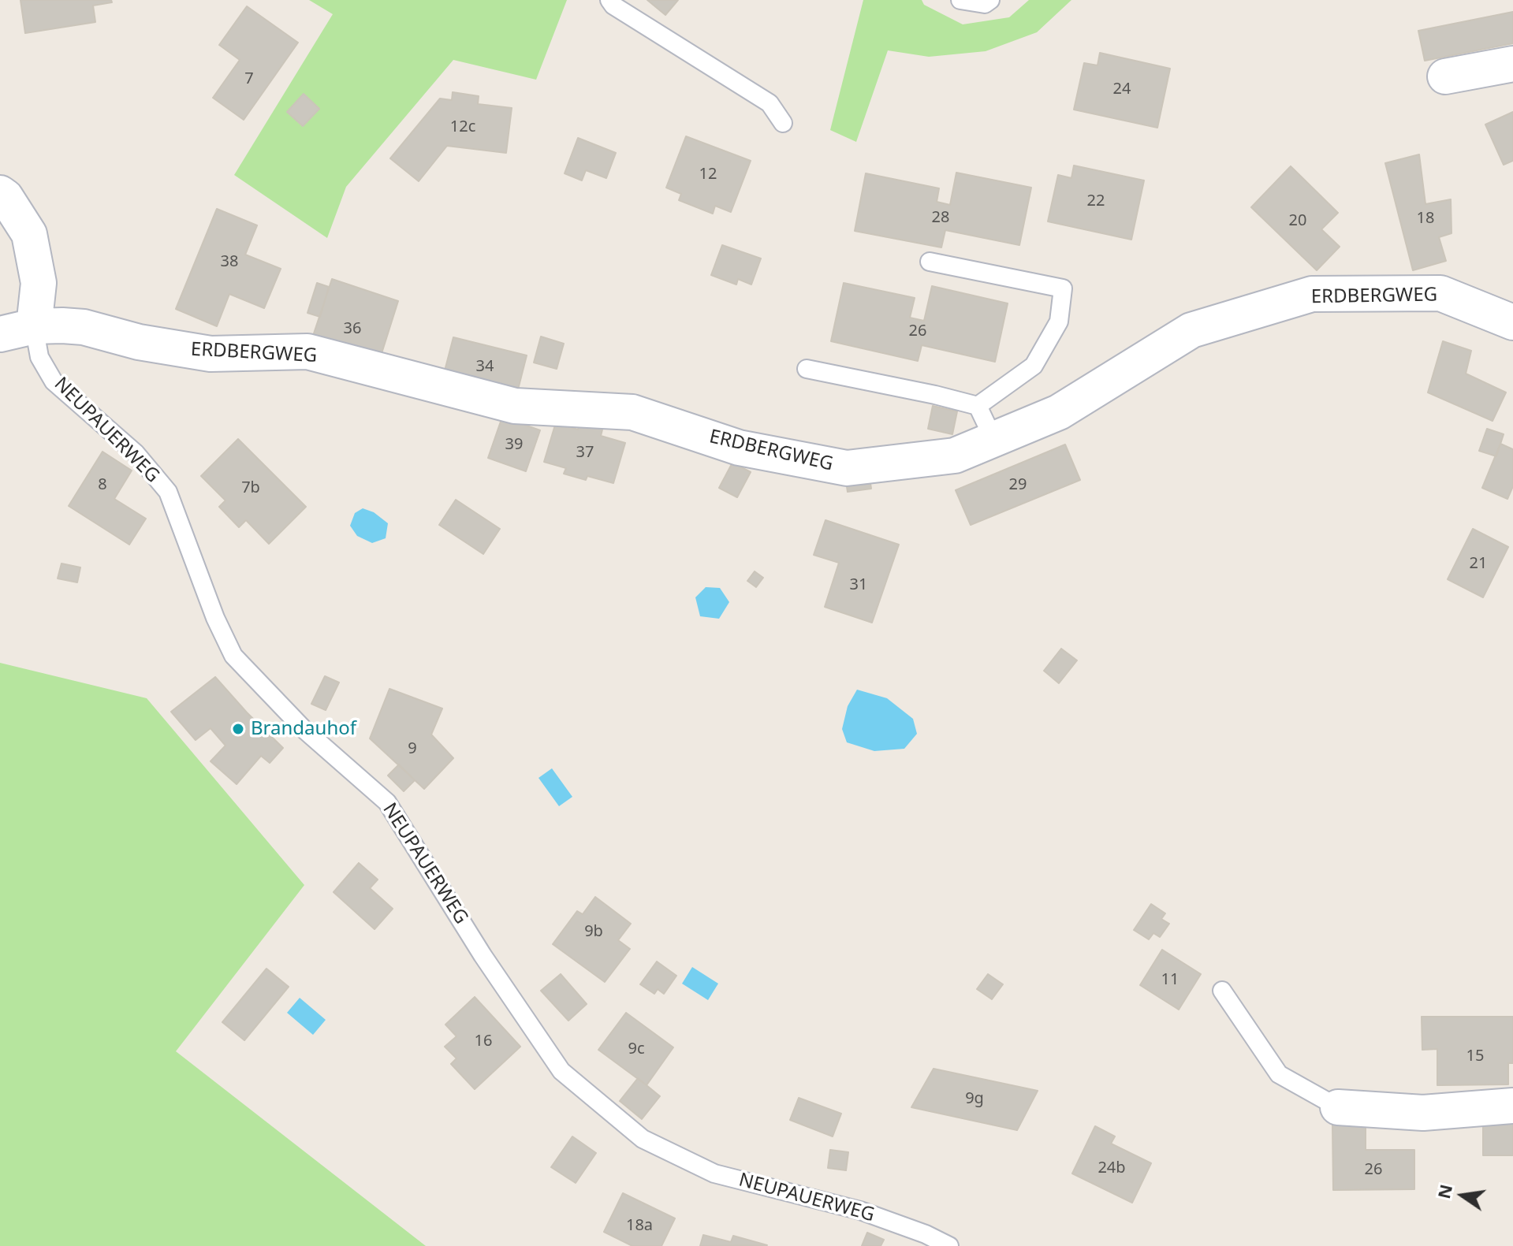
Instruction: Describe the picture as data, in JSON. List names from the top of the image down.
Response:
{
  "streets": {
    "street": ["ERDBERGWEG"],
    "lane": ["NEUPAUERWEG"]
  },
  "crossings": [
    ["ERDBERGWEG", "NEUPAUERWEG"]
  ],
  "places": ["Brandauhof"],
  "house_numbers": [
    "7",
    "24",
    "12c",
    "12",
    "22",
    "28",
    "18",
    "20",
    "38",
    "36",
    "26",
    "34",
    "39",
    "37",
    "8",
    "29",
    "7b",
    "21",
    "31",
    "9",
    "9b",
    "11",
    "16",
    "9c",
    "15",
    "9g",
    "24b",
    "26",
    "18a"
  ],
  "north": "left"
}
